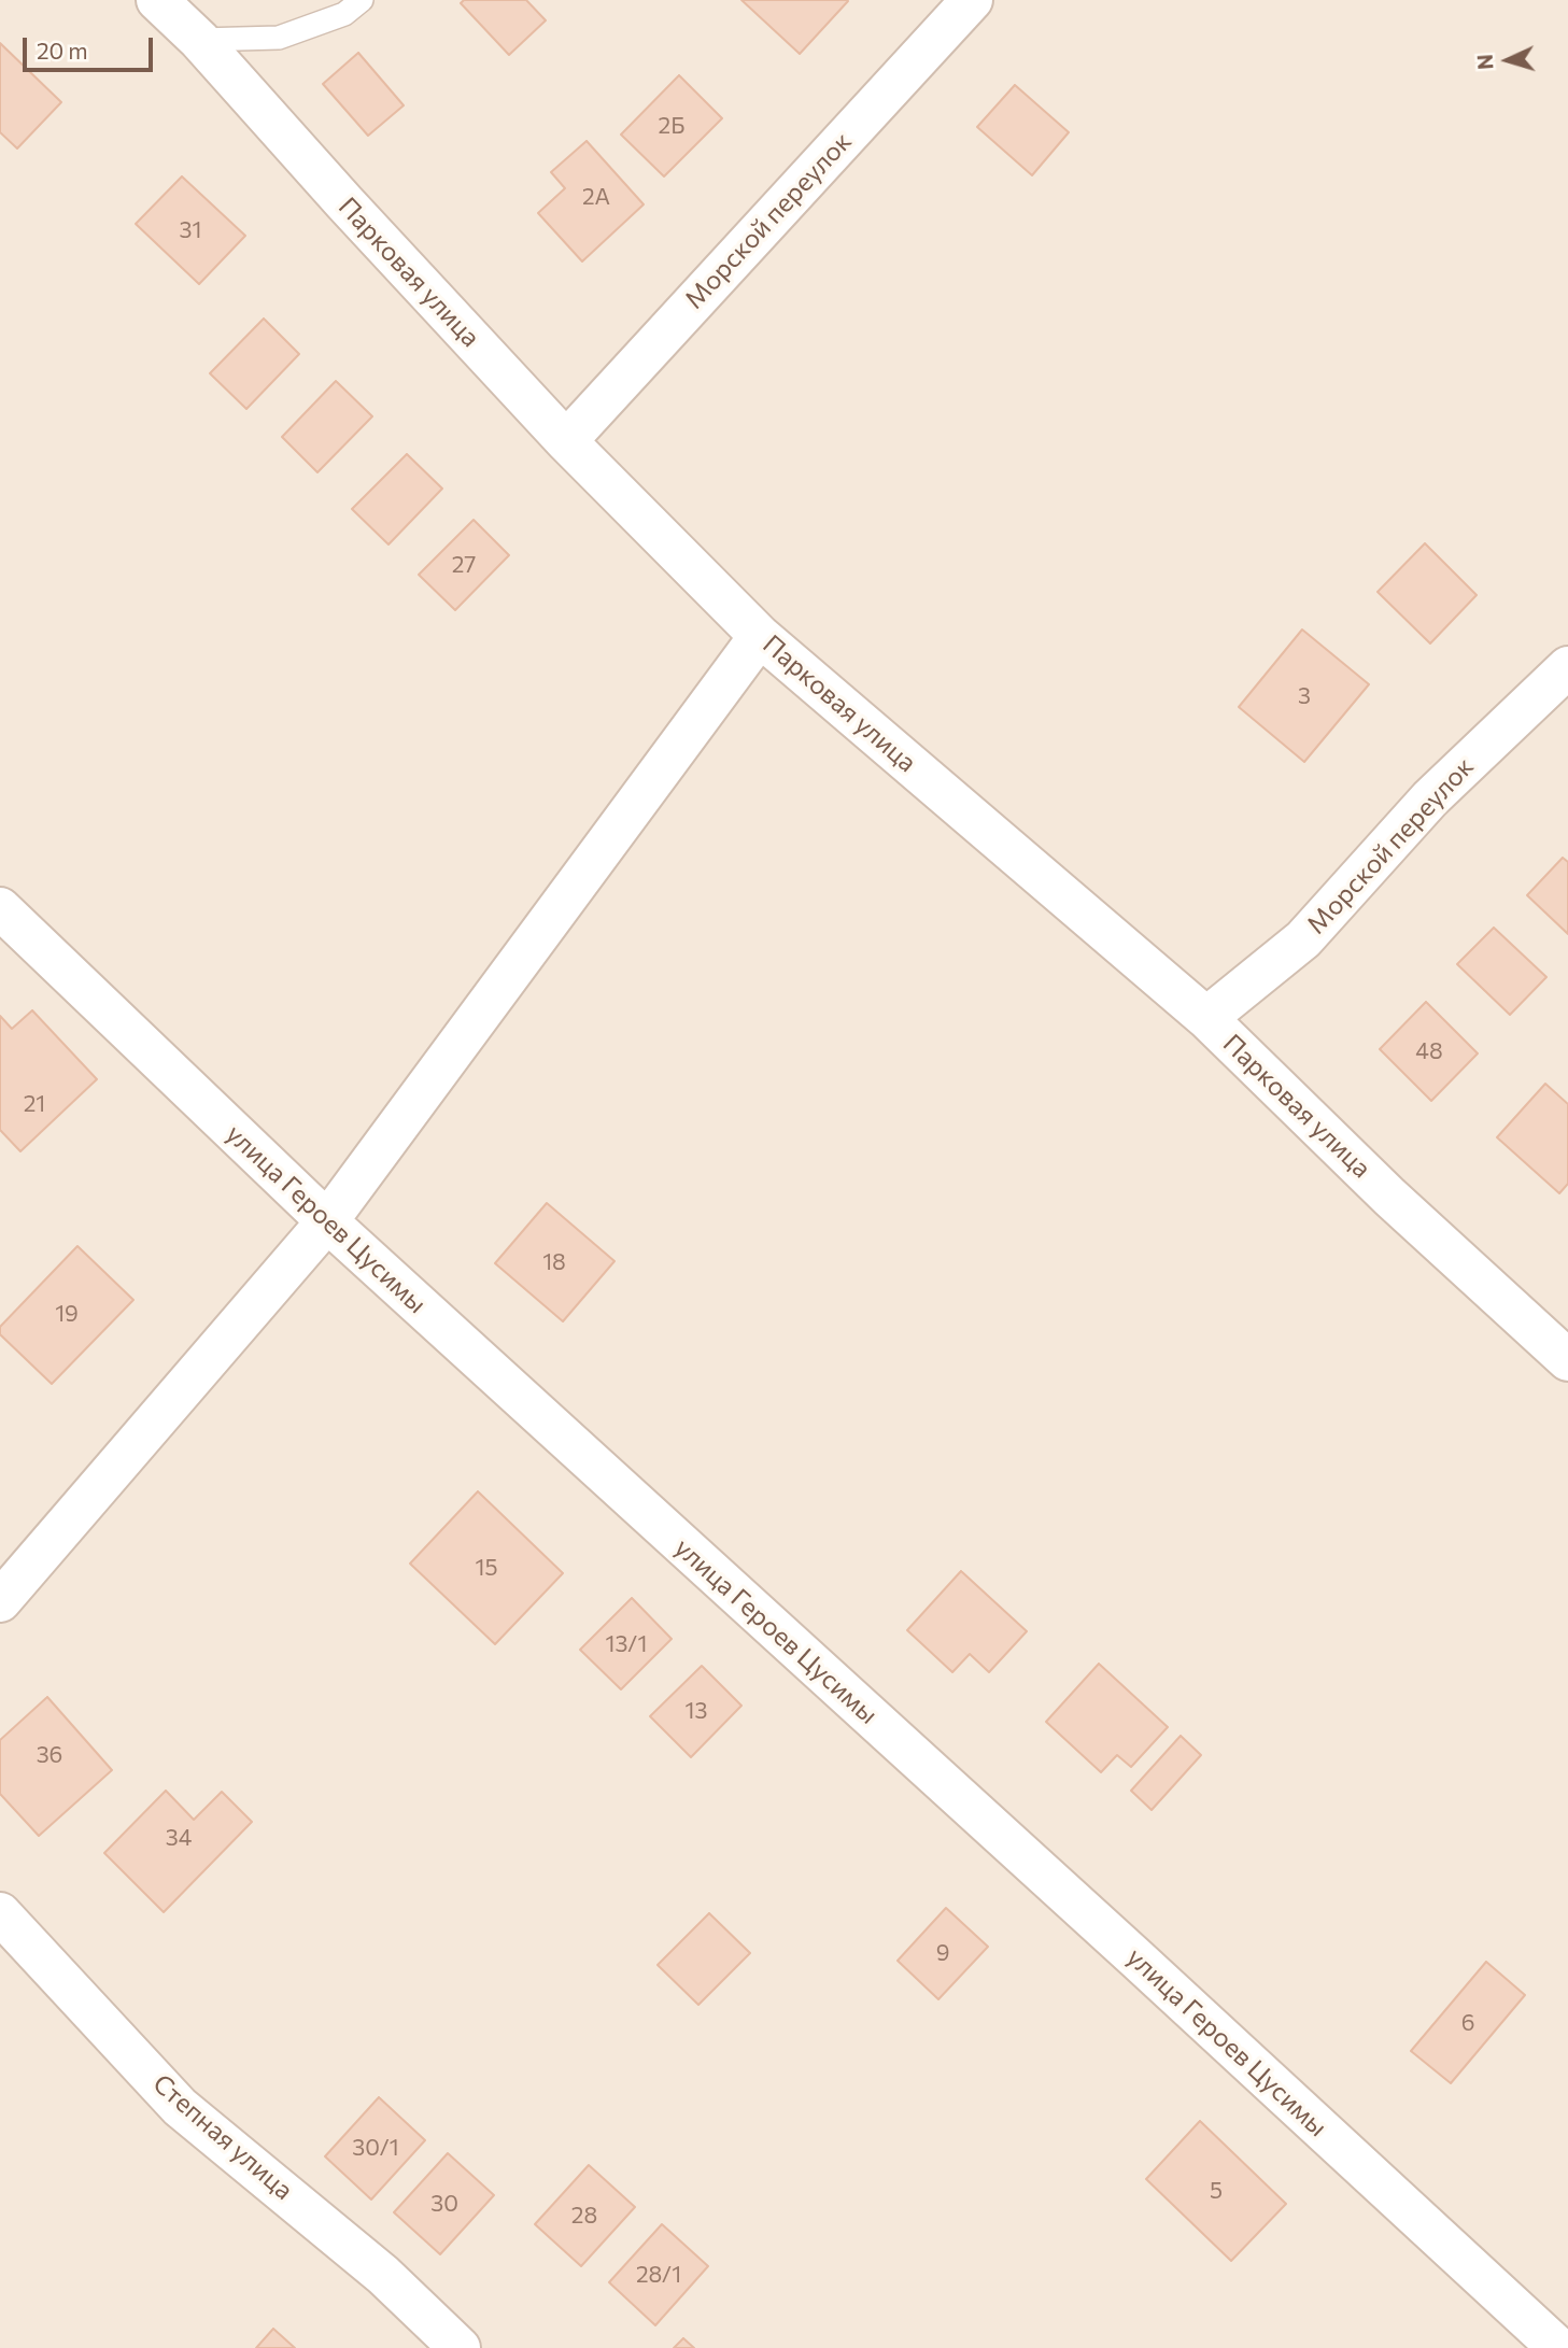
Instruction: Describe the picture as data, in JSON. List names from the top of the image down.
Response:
{
  "streets": {
    "street": [
      "Морской переулок",
      "Парковая улица",
      "улица Героев Цусимы",
      "Степная улица"
    ]
  },
  "crossings": [
    ["Морской переулок", "Парковая улица"]
  ],
  "house_numbers": [
    "2Б",
    "2А",
    "31",
    "27",
    "3",
    "48",
    "21",
    "18",
    "19",
    "15",
    "13/1",
    "13",
    "36",
    "34",
    "9",
    "6",
    "30/1",
    "5",
    "30",
    "28",
    "28/1"
  ],
  "scale_bar": "20 m",
  "north": "left"
}
